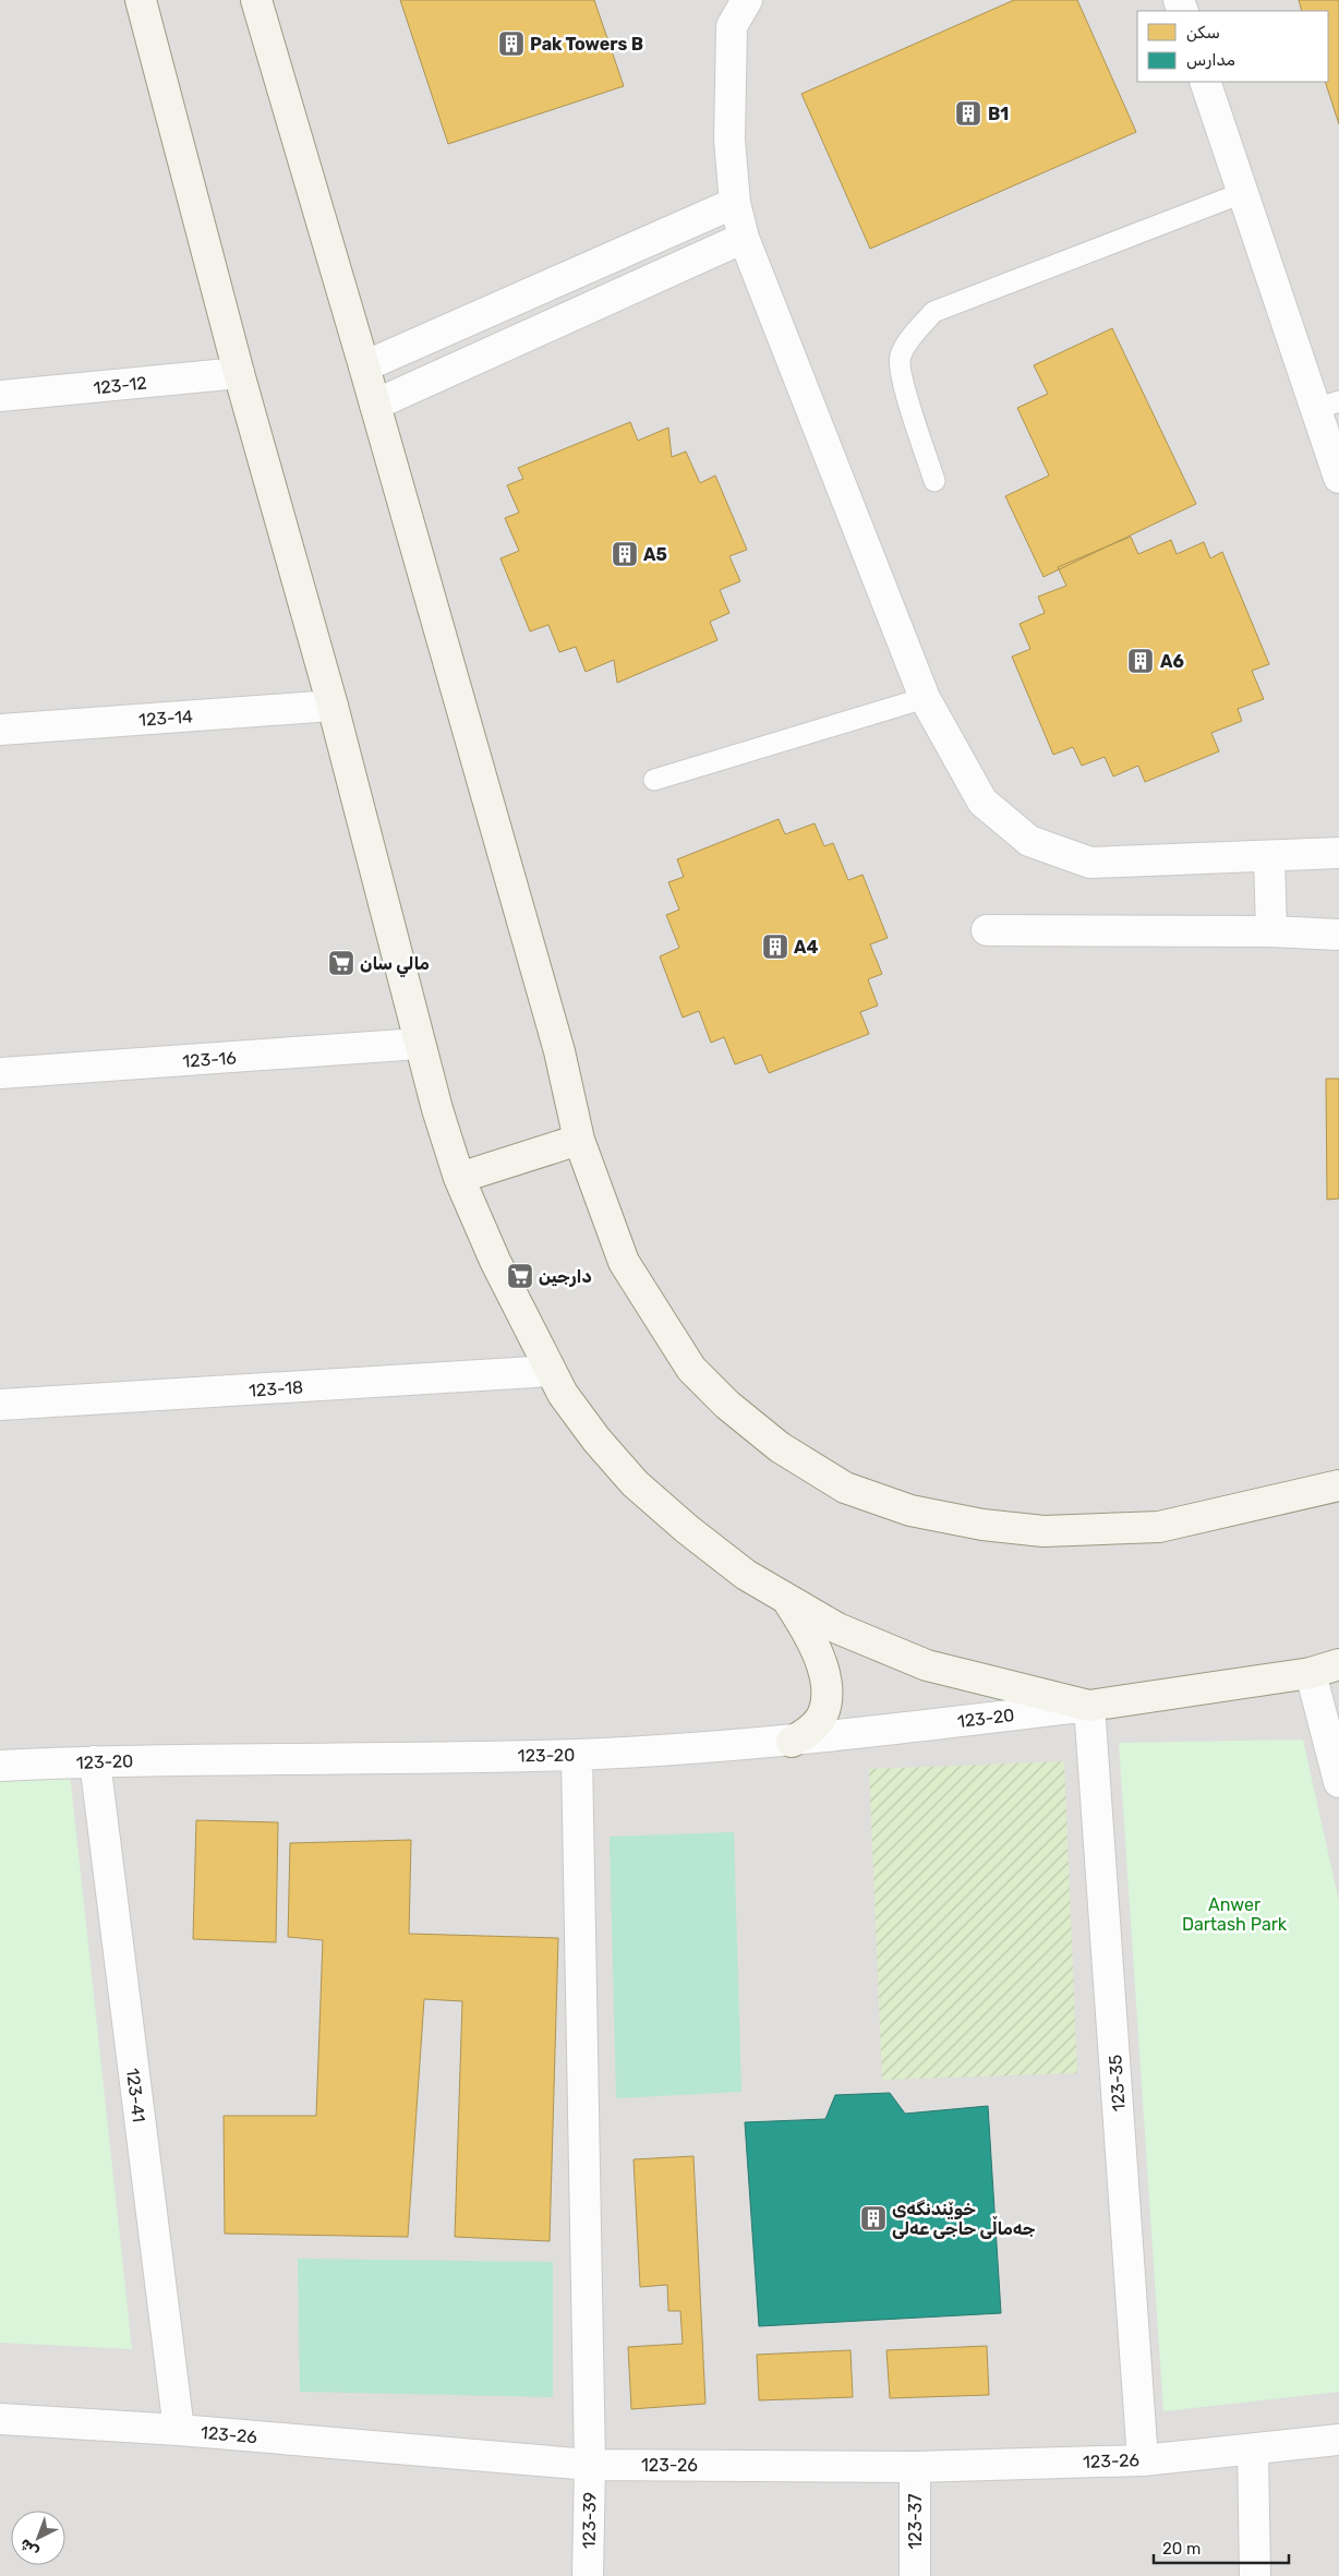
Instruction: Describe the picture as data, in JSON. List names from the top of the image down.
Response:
{
  "streets": {
    "street": [
      "123-12",
      "123-14",
      "123-16",
      "123-18",
      "123-20",
      "123-35",
      "123-41",
      "123-26",
      "123-39",
      "123-37"
    ]
  },
  "crossings": [
    ["123-20", "123-35"],
    ["123-20", "123-41"],
    ["123-20", "123-39"],
    ["123-35", "123-26"],
    ["123-41", "123-26"],
    ["123-26", "123-39"],
    ["123-26", "123-37"]
  ],
  "parks": ["Anwer Dartash Park"],
  "places": {
    "building": [
      "Pak Towers B",
      "B1",
      "A5",
      "A6",
      "A4",
      "خوێندنگەی جەماڵی حاجی عەلی"
    ],
    "supermarket": ["مالي سان", "دارجين"]
  },
  "legend": ["سكن", "مدارس"],
  "scale_bar": "20 m",
  "north": "bottom left"
}
